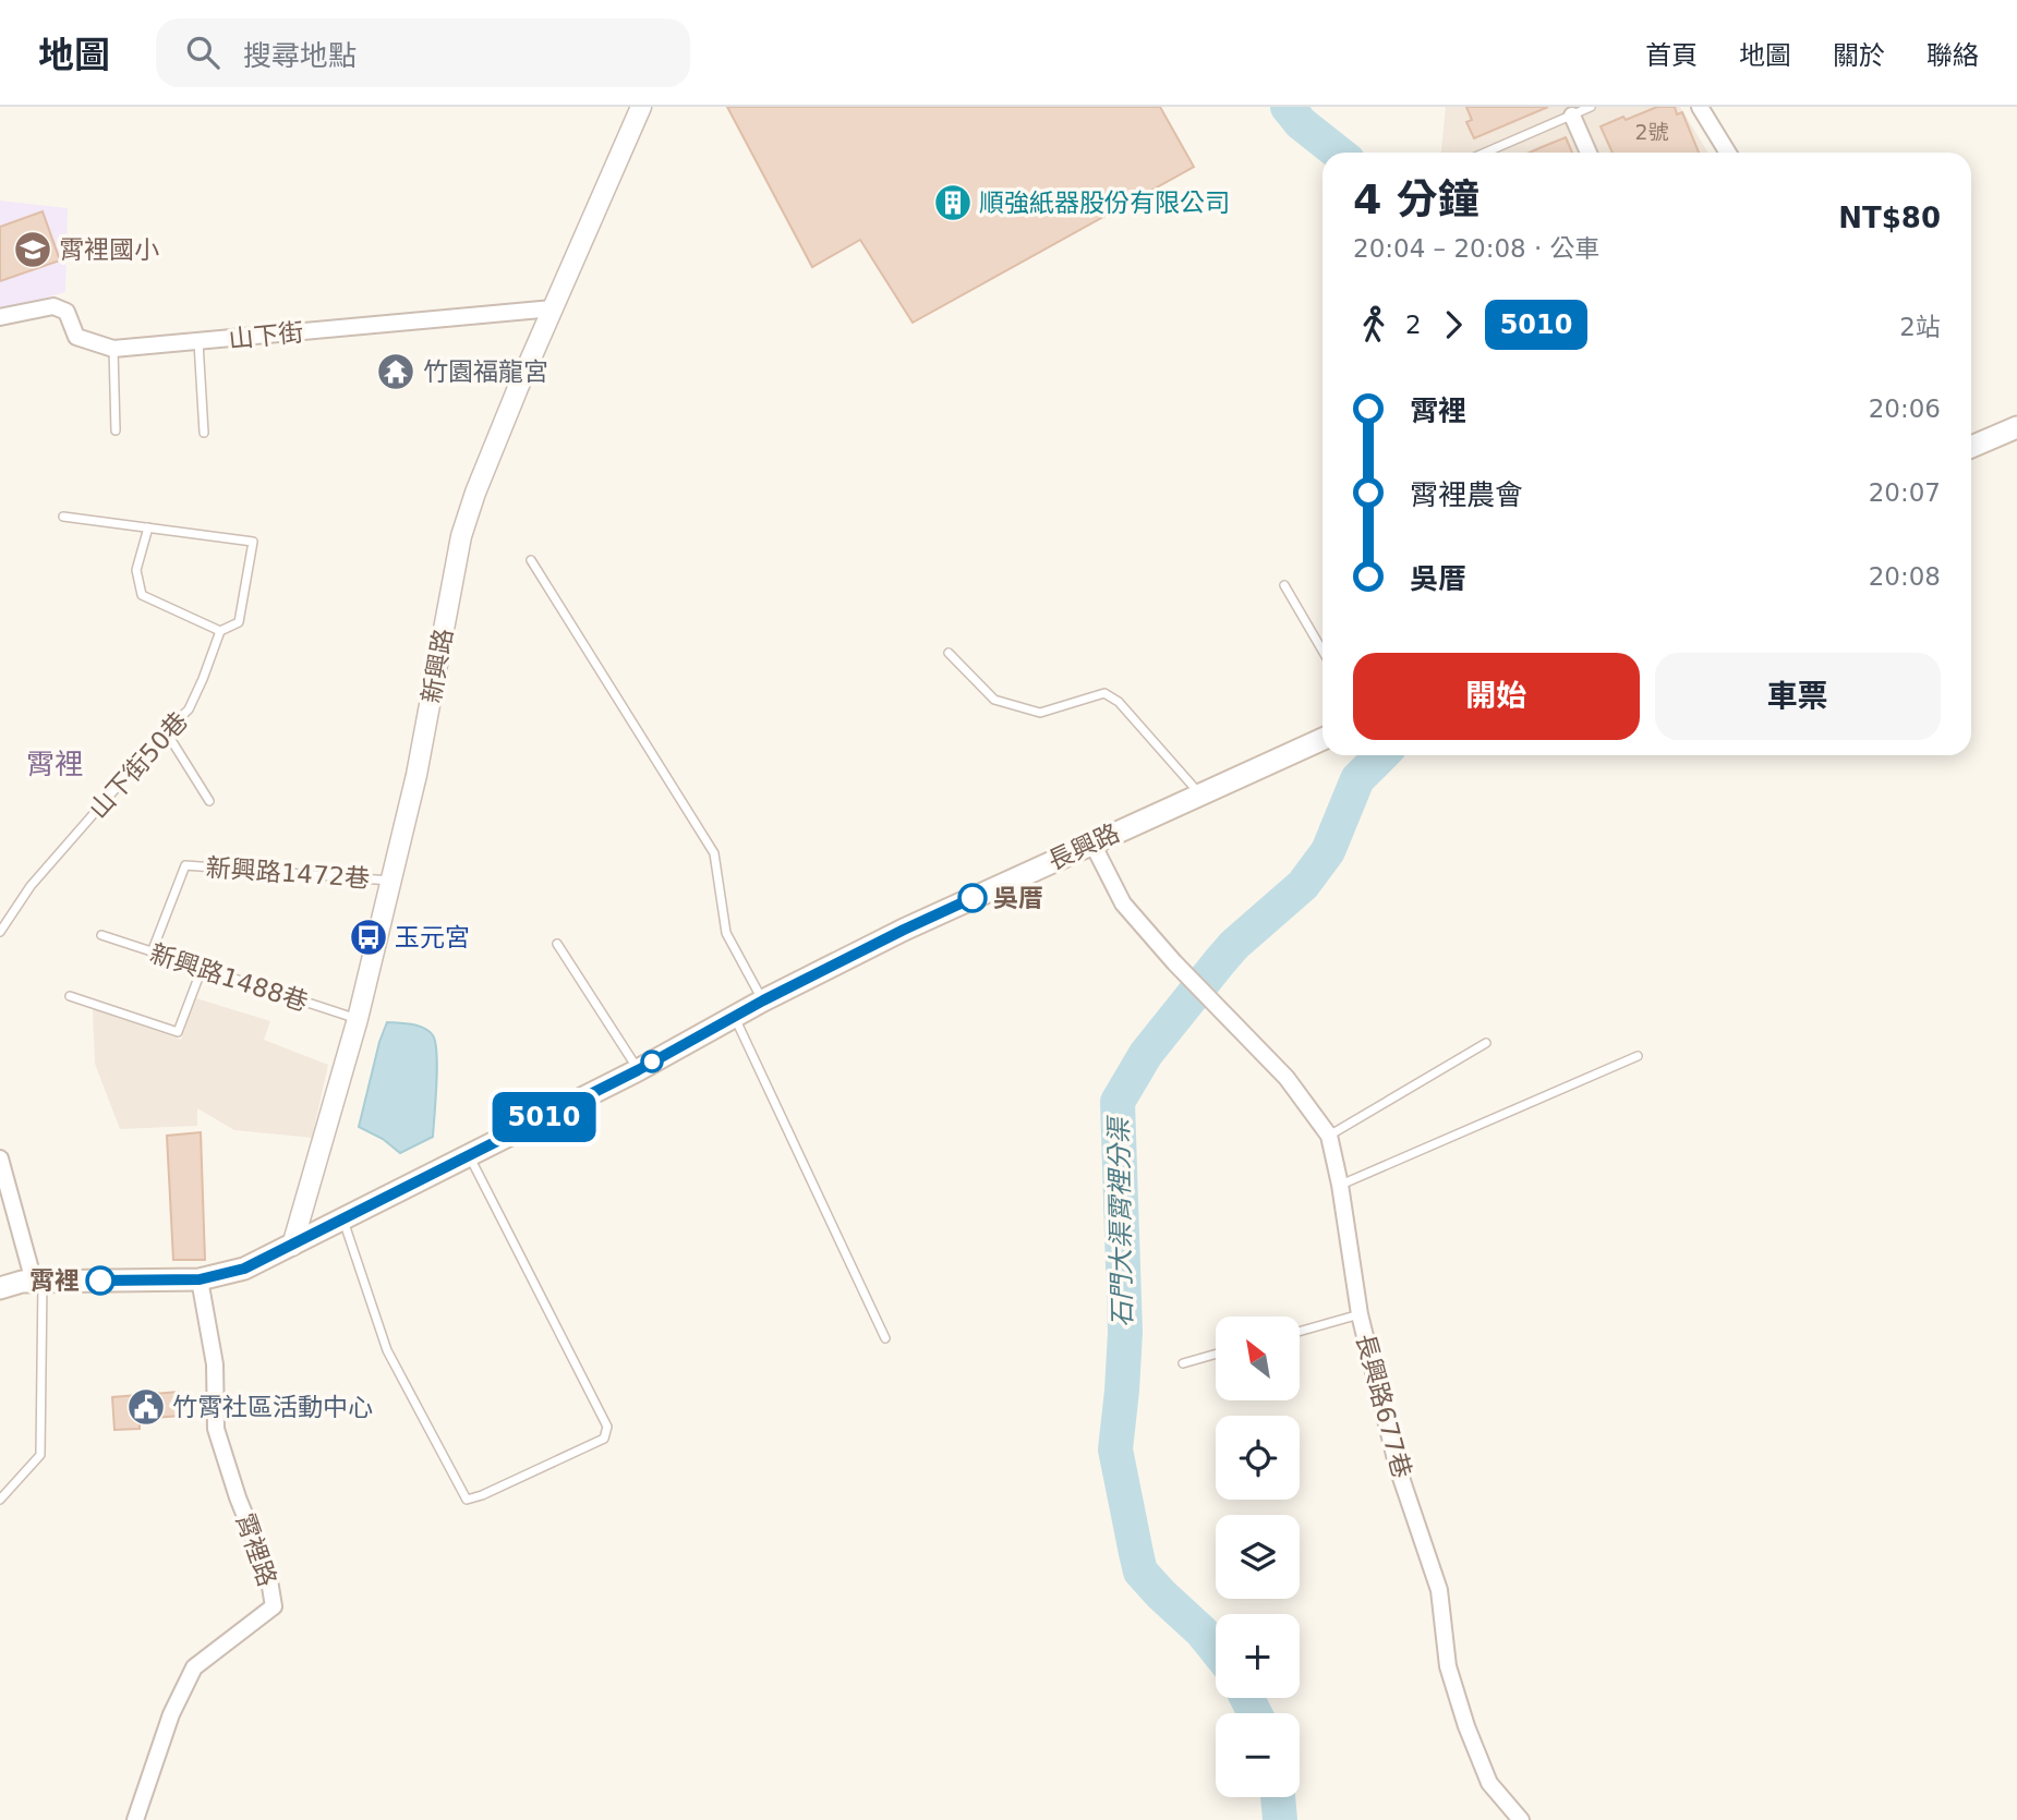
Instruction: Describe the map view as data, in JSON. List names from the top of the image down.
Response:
{
  "streets": {
    "main road": ["長興路"],
    "street": [
      "山下街",
      "新興路",
      "長興路677巷",
      "霄裡路"
    ],
    "lane": ["山下街50巷", "新興路1472巷", "新興路1488巷"]
  },
  "crossings": [
    ["山下街", "新興路"],
    ["新興路", "長興路"],
    ["新興路", "新興路1472巷"],
    ["新興路", "新興路1488巷"],
    ["長興路", "長興路677巷"],
    ["長興路", "霄裡路"],
    ["新興路1472巷", "新興路1488巷"]
  ],
  "districts": ["霄裡"],
  "water": ["石門大渠霄裡分渠"],
  "places": {
    "building": ["順強紙器股份有限公司"],
    "school or university": ["霄裡國小"],
    "temple": ["竹園福龍宮"],
    "other": ["吳厝", "霄裡"],
    "bus stop": ["玉元宮"],
    "public building": ["竹霄社區活動中心"]
  },
  "lines": ["bus line 5010"],
  "house_numbers": ["2號"],
  "north": "top left",
  "page": {
    "header": "地圖",
    "search": "搜尋地點",
    "nav": [
      "首頁",
      "地圖",
      "關於",
      "聯絡"
    ],
    "on_map": "5010",
    "heading": ["4 分鐘", "20:04 – 20:08 · 公車", "NT$80"],
    "legs": ["2", "5010", "2站"],
    "list": [
      {
        "name": "霄裡",
        "value": "20:06"
      },
      {
        "name": "霄裡農會",
        "value": "20:07"
      },
      {
        "name": "吳厝",
        "value": "20:08"
      }
    ],
    "buttons": ["開始", "車票"],
    "map_buttons": ["+", "−"]
  }
}
